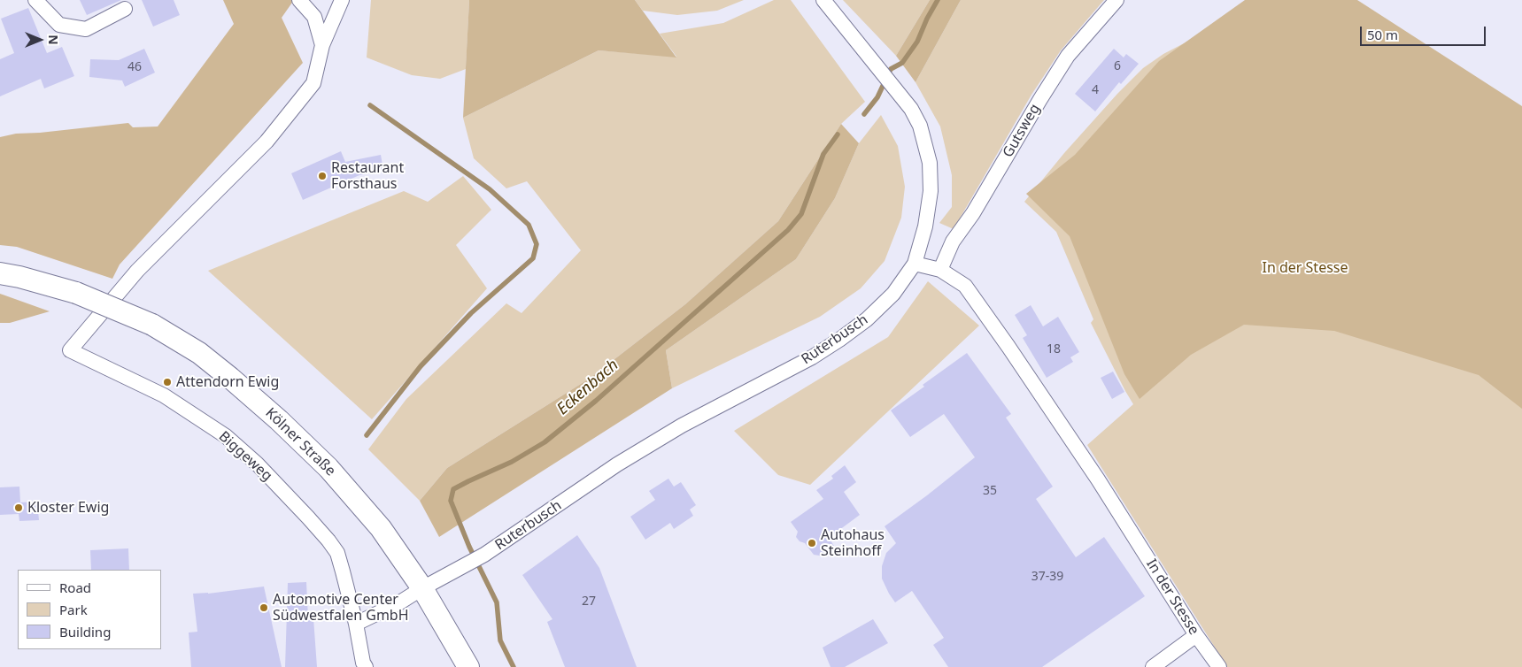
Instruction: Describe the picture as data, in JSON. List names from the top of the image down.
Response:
{
  "streets": {
    "main road": ["Kölner Straße"],
    "street": [
      "Gutsweg",
      "Ruterbusch",
      "Biggeweg",
      "In der Stesse"
    ]
  },
  "crossings": [
    ["Gutsweg", "In der Stesse"],
    ["Ruterbusch", "Kölner Straße"],
    ["Ruterbusch", "In der Stesse"]
  ],
  "water": ["Eckenbach"],
  "parks": ["In der Stesse"],
  "places": [
    "Restaurant Forsthaus",
    "Attendorn Ewig",
    "Kloster Ewig",
    "Autohaus Steinhoff",
    "Automotive Center Südwestfalen GmbH"
  ],
  "house_numbers": [
    "6",
    "46",
    "4",
    "18",
    "35",
    "37-39",
    "27"
  ],
  "legend": ["Road", "Park", "Building"],
  "scale_bar": "50 m",
  "north": "right"
}
